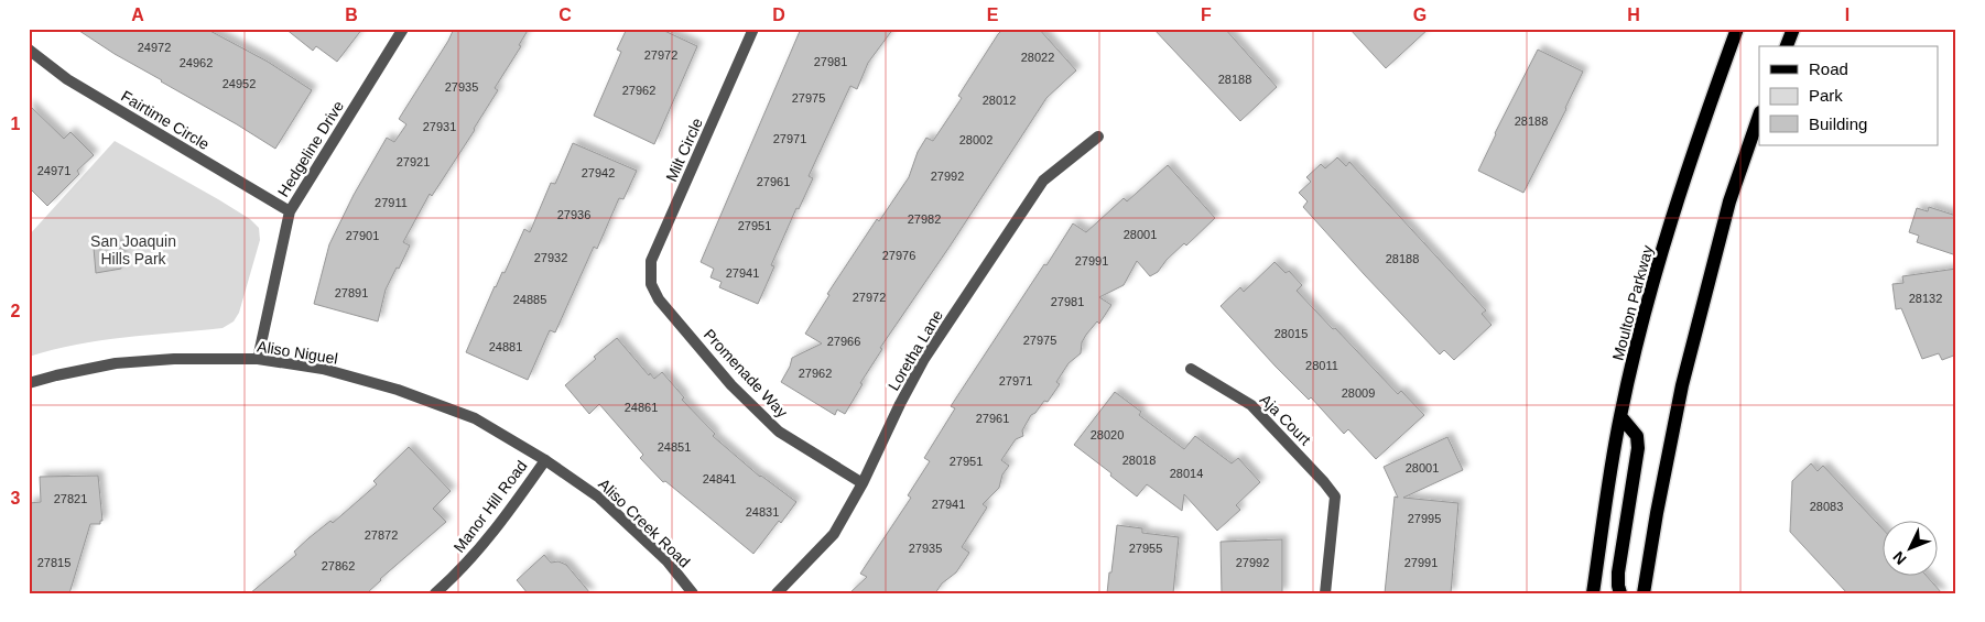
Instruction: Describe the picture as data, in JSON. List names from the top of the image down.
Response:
{
  "streets": {
    "main road": ["Moulton Parkway"],
    "street": [
      "Fairtime Circle",
      "Hedgeline Drive",
      "Milt Circle",
      "Loretha Lane",
      "Aliso Niguel",
      "Promenade Way",
      "Aja Court",
      "Manor Hill Road",
      "Aliso Creek Road"
    ]
  },
  "crossings": [
    ["Fairtime Circle", "Hedgeline Drive"],
    ["Hedgeline Drive", "Aliso Niguel"],
    ["Milt Circle", "Promenade Way"],
    ["Loretha Lane", "Promenade Way"],
    ["Aliso Niguel", "Manor Hill Road"],
    ["Aliso Niguel", "Aliso Creek Road"],
    ["Manor Hill Road", "Aliso Creek Road"]
  ],
  "parks": ["San Joaquin Hills Park"],
  "house_numbers": [
    "24972",
    "27972",
    "28022",
    "27981",
    "24962",
    "28188",
    "24952",
    "27935",
    "27962",
    "27975",
    "28012",
    "28188",
    "27931",
    "27971",
    "28002",
    "27921",
    "24971",
    "27942",
    "27992",
    "27961",
    "27911",
    "27936",
    "27982",
    "27951",
    "28001",
    "27901",
    "27976",
    "27932",
    "28188",
    "27991",
    "27941",
    "27891",
    "27972",
    "28132",
    "24885",
    "27981",
    "28015",
    "27975",
    "27966",
    "24881",
    "28011",
    "27962",
    "27971",
    "28009",
    "24861",
    "27961",
    "28020",
    "24851",
    "28018",
    "27951",
    "28001",
    "28014",
    "24841",
    "27821",
    "27941",
    "28083",
    "24831",
    "27995",
    "27872",
    "27935",
    "27955",
    "27815",
    "27992",
    "27991",
    "27862"
  ],
  "legend": ["Road", "Park", "Building"],
  "north": "bottom left",
  "grid": {
    "columns": [
      "A",
      "B",
      "C",
      "D",
      "E",
      "F",
      "G",
      "H",
      "I"
    ],
    "rows": ["1", "2", "3"]
  }
}
